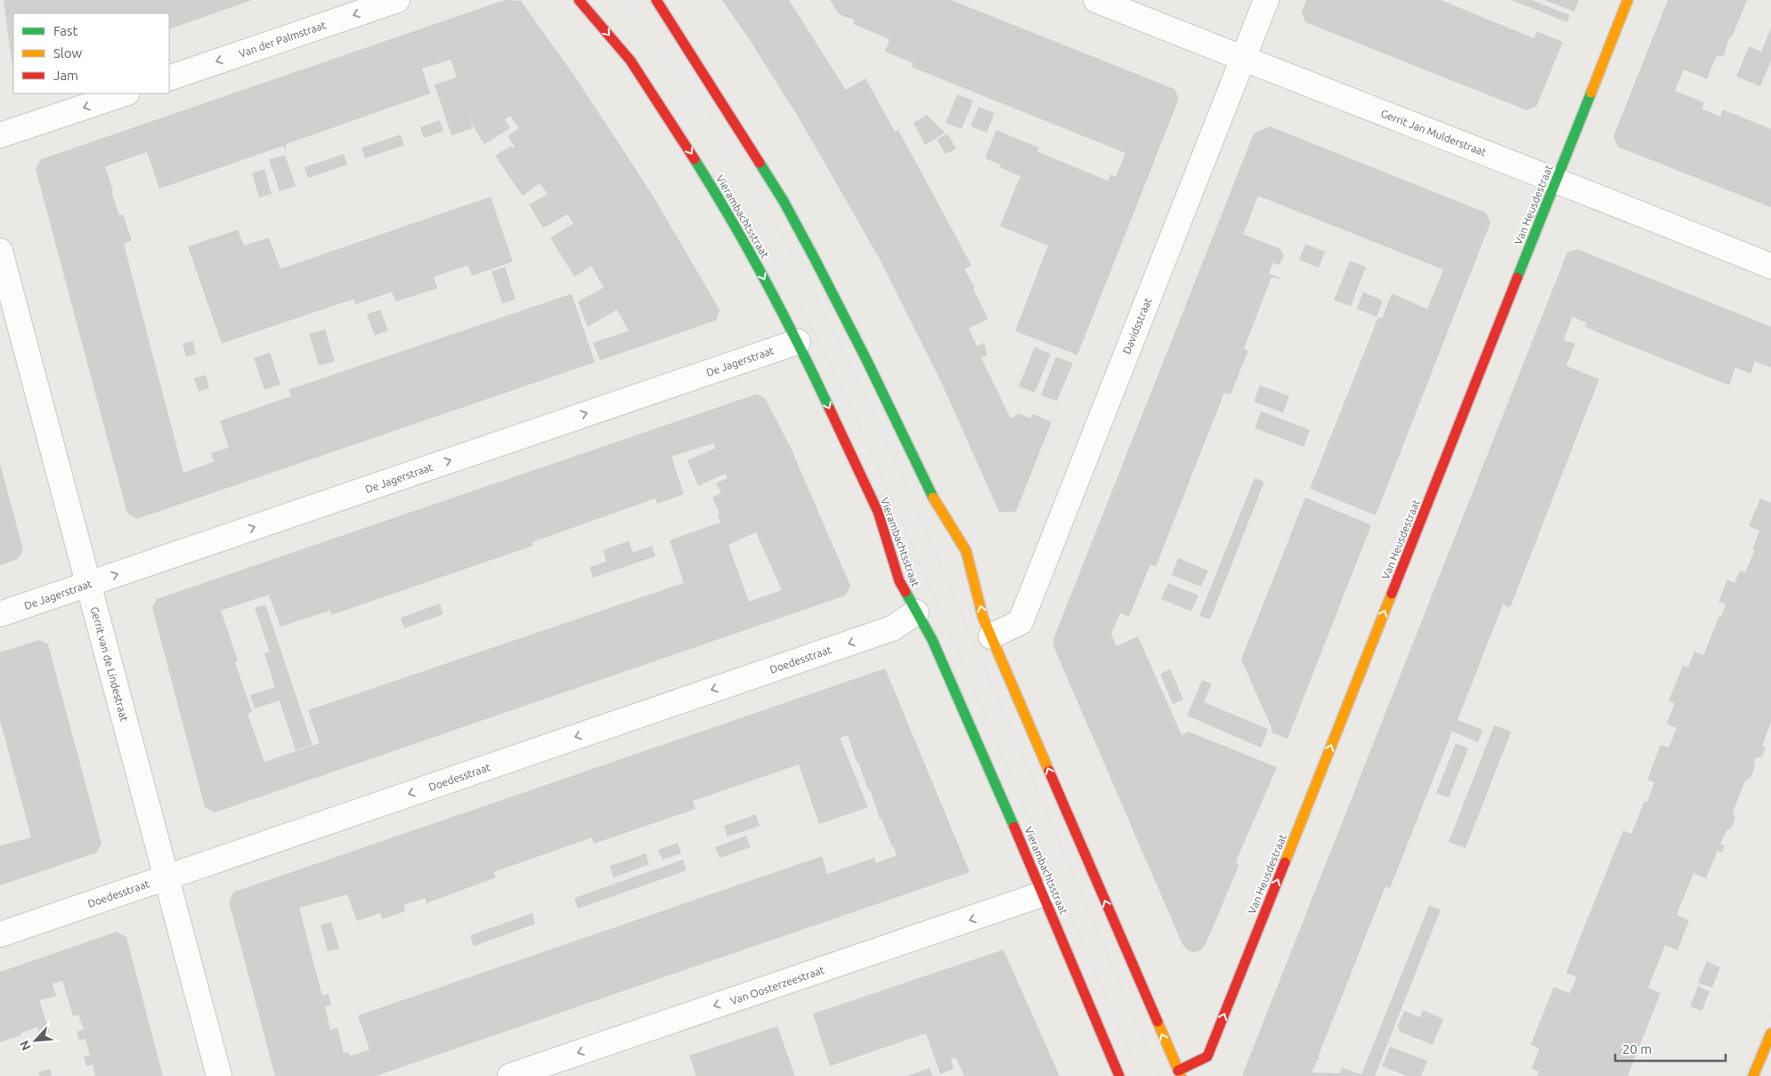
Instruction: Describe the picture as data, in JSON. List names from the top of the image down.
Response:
{
  "streets": {
    "street": [
      "Van der Palmstraat",
      "Gerrit Jan Mulderstraat",
      "Van Heusdestraat",
      "Vierambachtsstraat",
      "Davidsstraat",
      "De Jagerstraat",
      "Doedesstraat",
      "Gerrit van de Lindestraat",
      "Van Oosterzeestraat"
    ]
  },
  "crossings": [
    ["Gerrit Jan Mulderstraat", "Van Heusdestraat"],
    ["Gerrit Jan Mulderstraat", "Davidsstraat"],
    ["Vierambachtsstraat", "De Jagerstraat"],
    ["Vierambachtsstraat", "Doedesstraat"],
    ["Vierambachtsstraat", "Van Oosterzeestraat"],
    ["De Jagerstraat", "Gerrit van de Lindestraat"],
    ["Doedesstraat", "Gerrit van de Lindestraat"]
  ],
  "one_way": [
    "Van der Palmstraat",
    "Van Heusdestraat",
    "De Jagerstraat",
    "Doedesstraat",
    "Van Oosterzeestraat"
  ],
  "legend": ["Fast", "Slow", "Jam"],
  "scale_bar": "20 m",
  "north": "bottom left"
}
